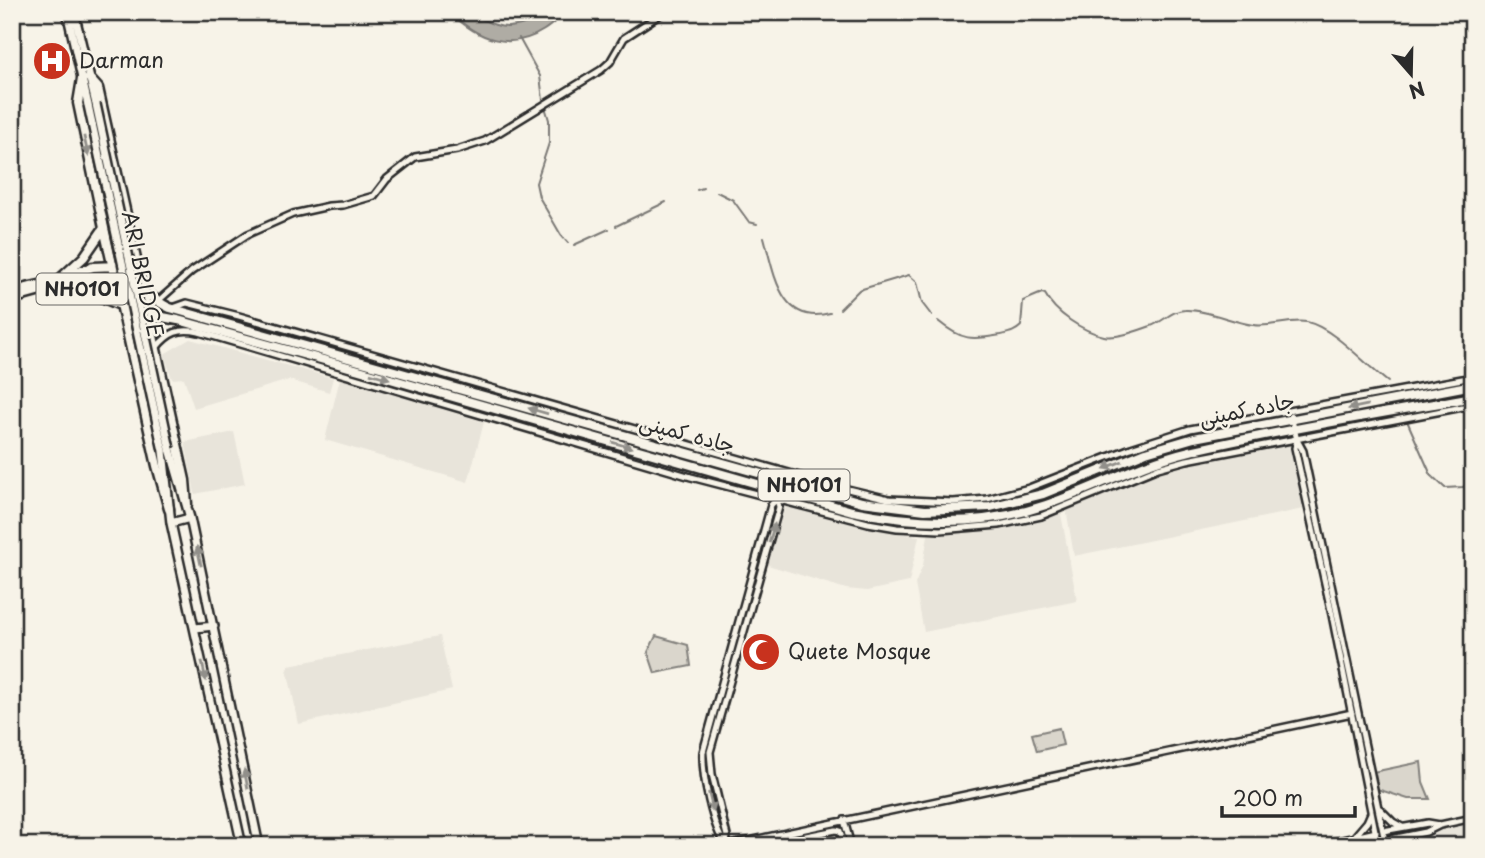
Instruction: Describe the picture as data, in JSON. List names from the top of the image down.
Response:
{
  "streets": {
    "highway": ["NH0101", "جاده کمپنی"],
    "main road": ["ARI BRIDGE"]
  },
  "crossings": [
    ["NH0101", "جاده کمپنی"]
  ],
  "places": {
    "hospital": ["Darman"],
    "mosque": ["Quete Mosque"]
  },
  "scale_bar": "200 m",
  "north": "bottom"
}
